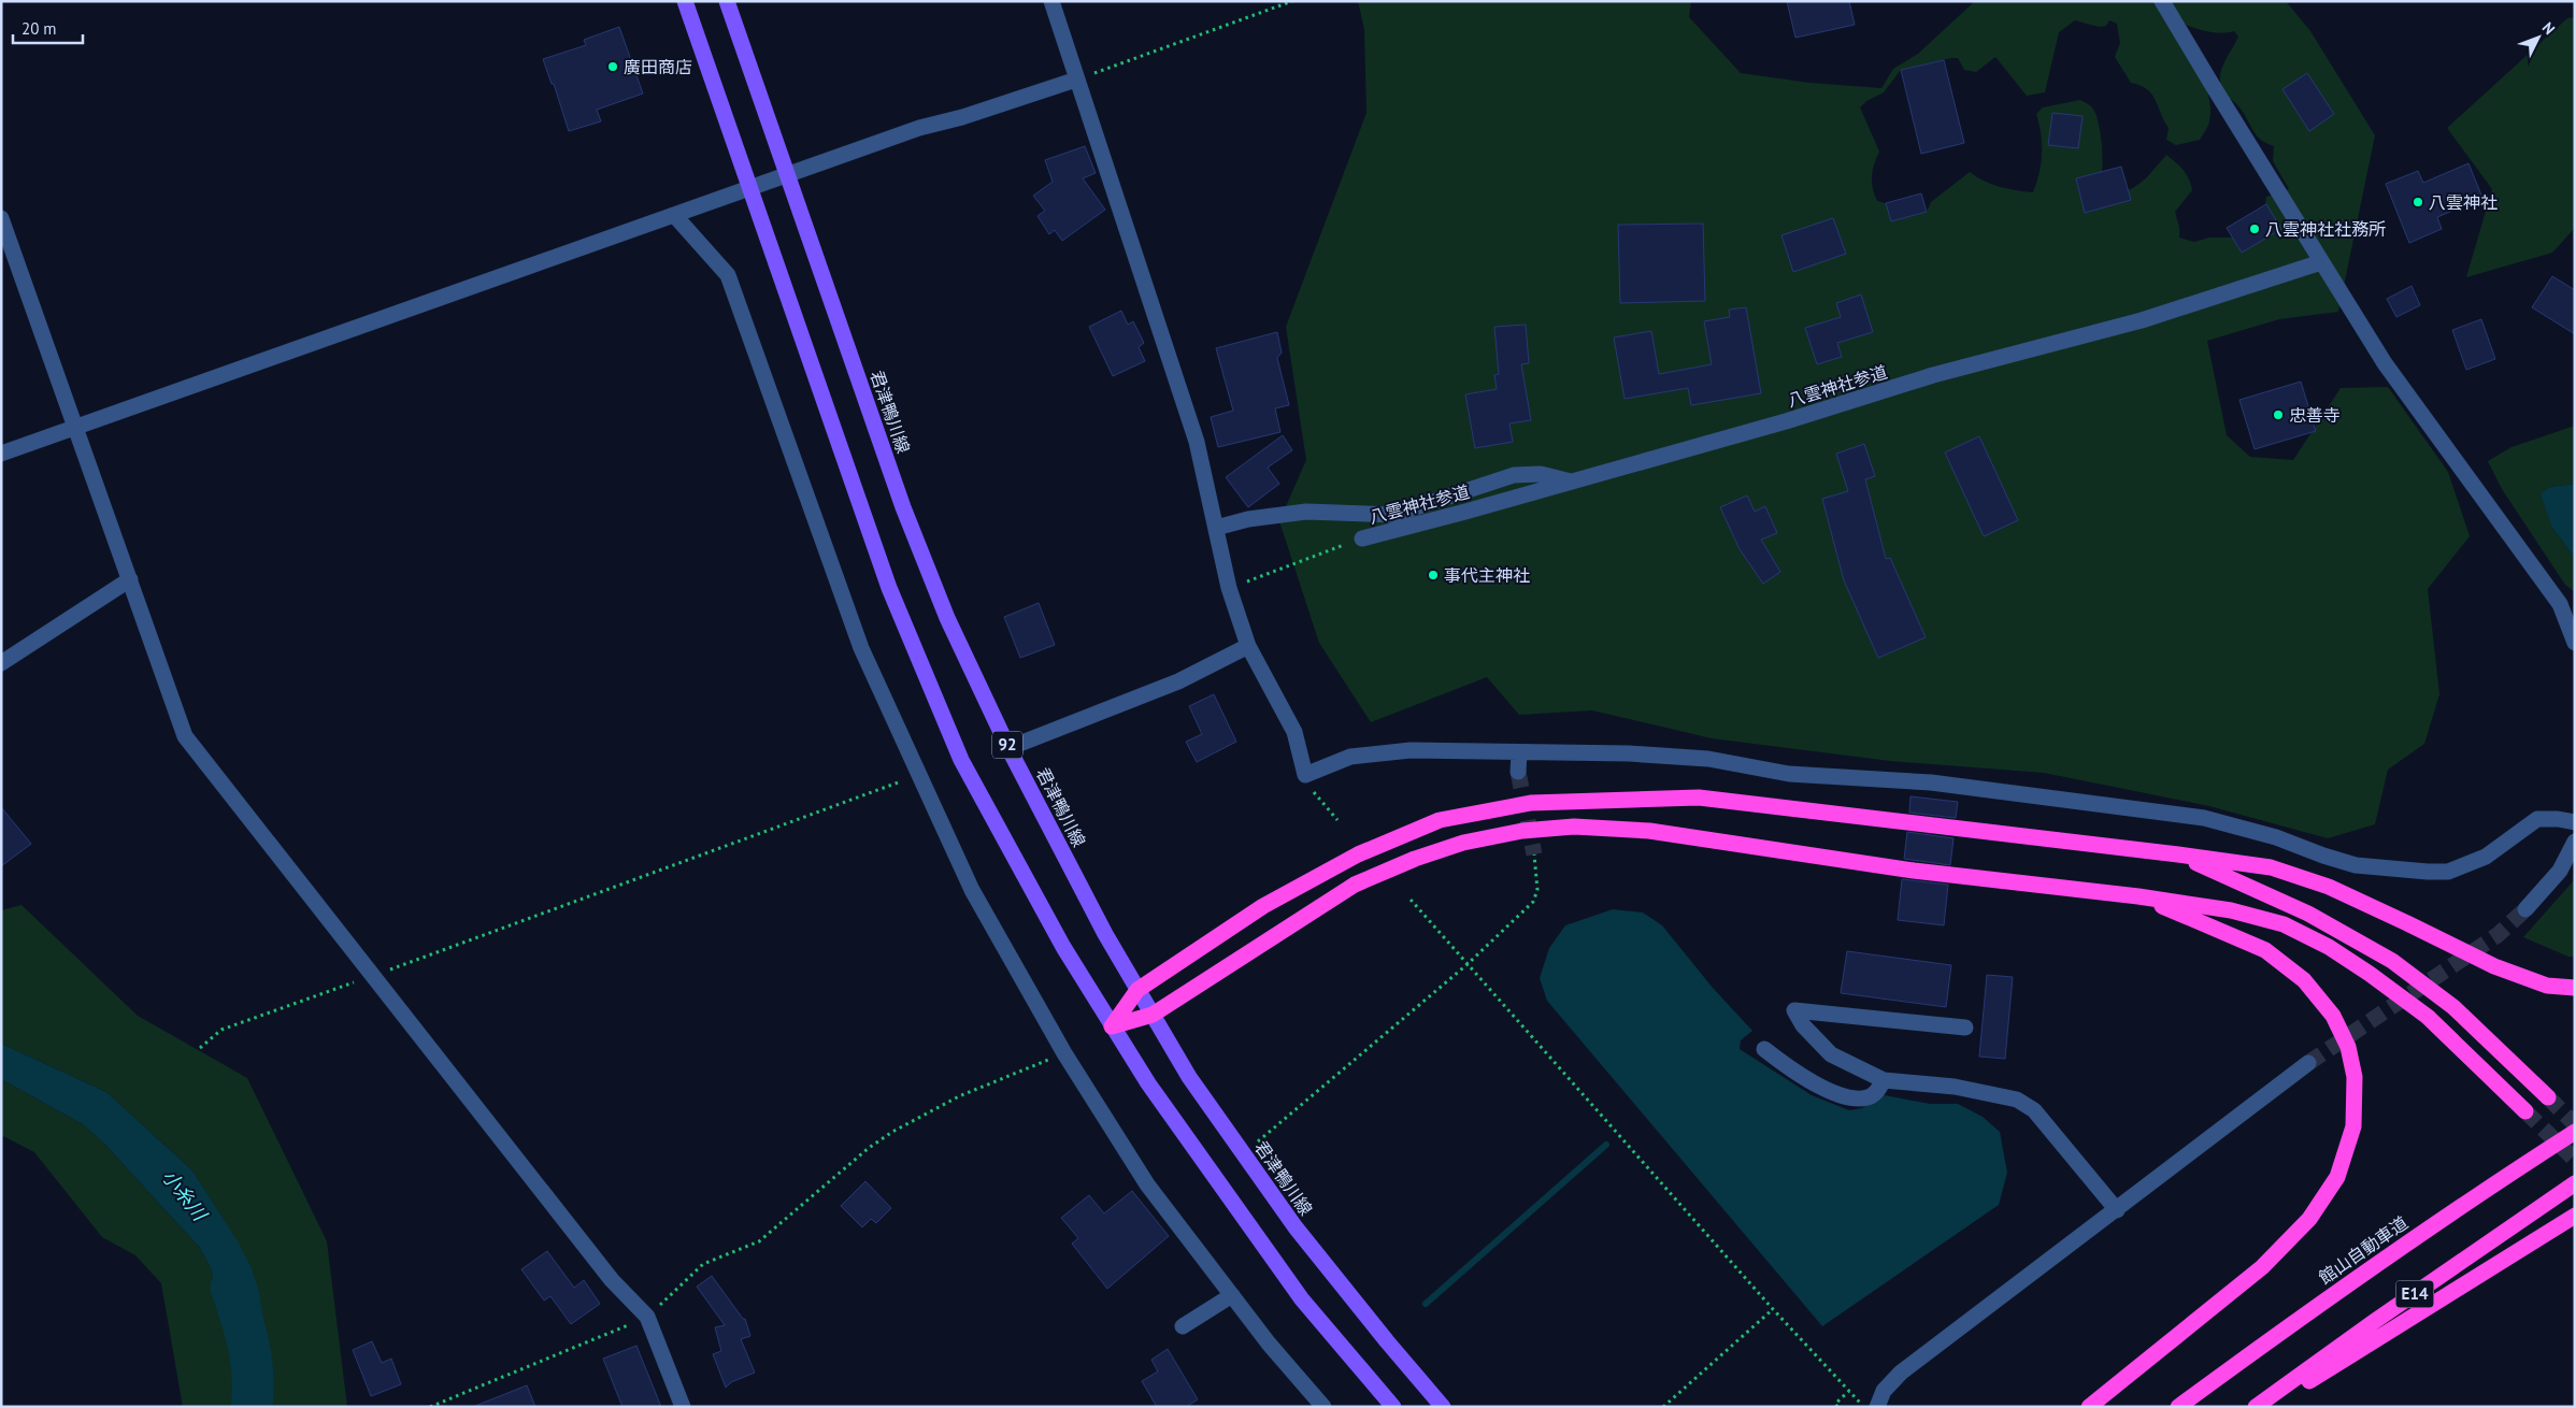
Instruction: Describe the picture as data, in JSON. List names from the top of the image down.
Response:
{
  "streets": {
    "highway": ["館山自動車道", "E14"],
    "main road": ["君津鴨川線", "92"],
    "street": ["八雲神社参道"]
  },
  "water": ["小糸川"],
  "places": [
    "廣田商店",
    "八雲神社",
    "八雲神社社務所",
    "忠善寺",
    "事代主神社"
  ],
  "scale_bar": "20 m",
  "north": "top right"
}
